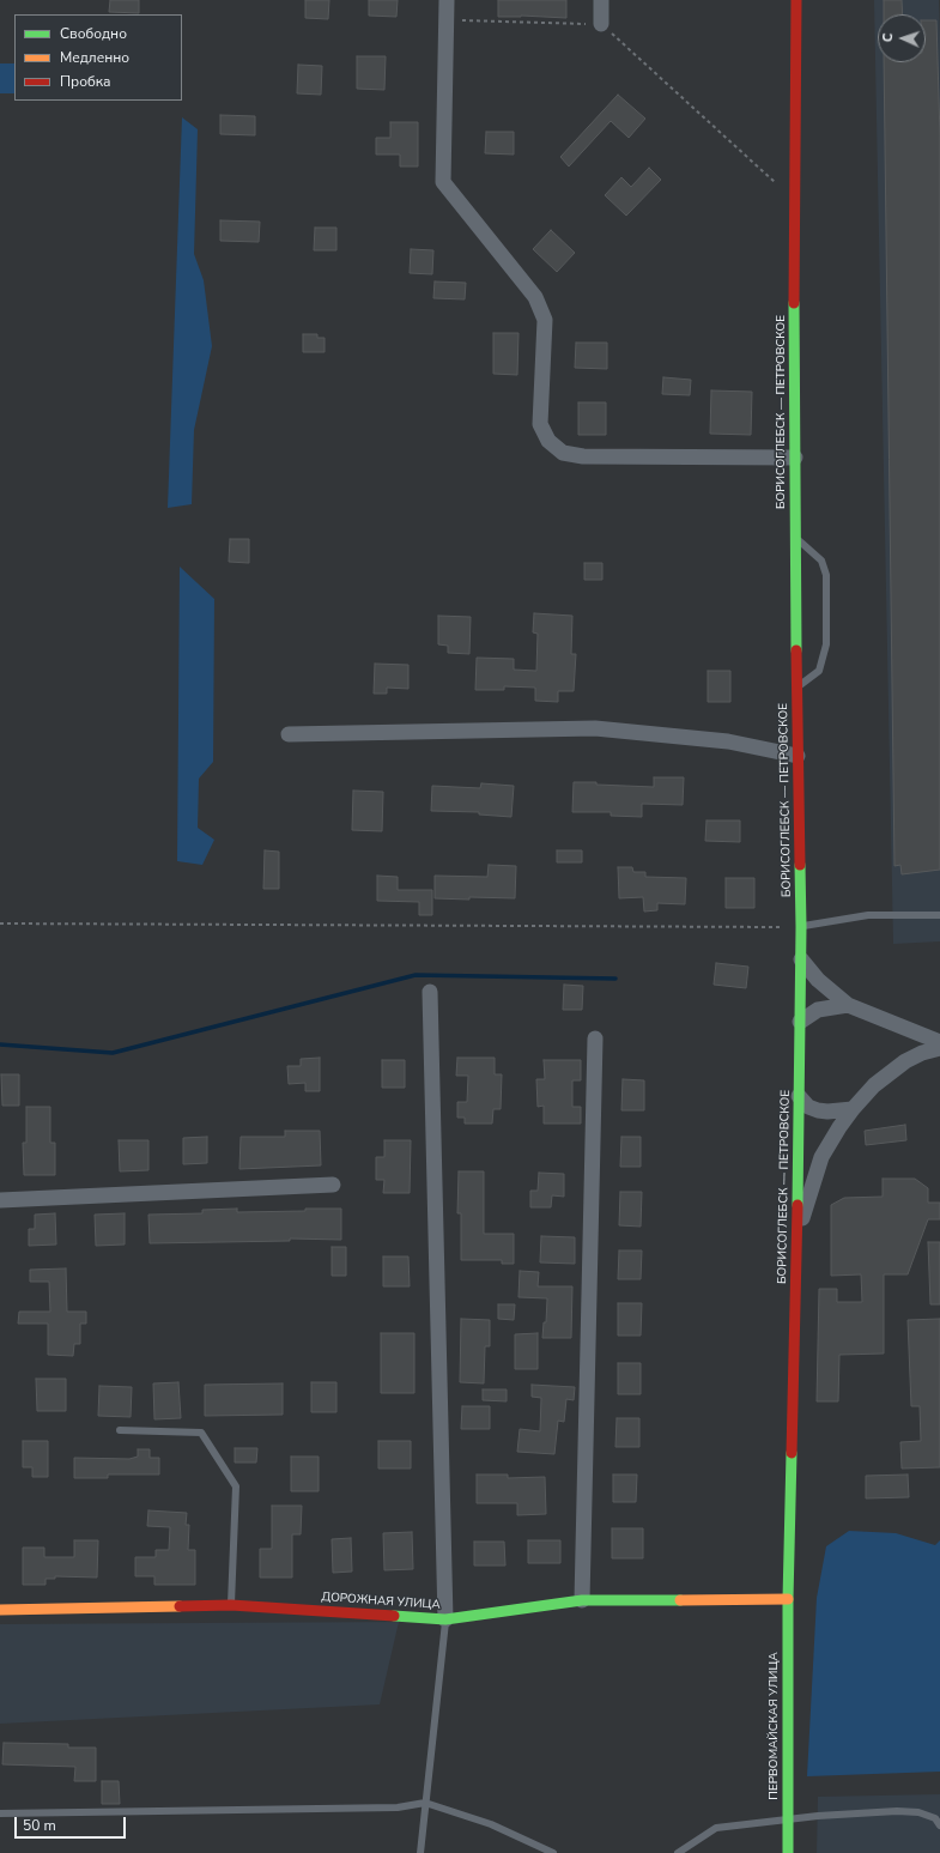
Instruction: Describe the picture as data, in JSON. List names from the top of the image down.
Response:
{
  "streets": {
    "street": ["БОРИСОГЛЕБСК — ПЕТРОВСКОЕ", "ДОРОЖНАЯ УЛИЦА", "ПЕРВОМАЙСКАЯ УЛИЦА"]
  },
  "crossings": [
    ["БОРИСОГЛЕБСК — ПЕТРОВСКОЕ", "ДОРОЖНАЯ УЛИЦА"],
    ["БОРИСОГЛЕБСК — ПЕТРОВСКОЕ", "ПЕРВОМАЙСКАЯ УЛИЦА"],
    ["ДОРОЖНАЯ УЛИЦА", "ПЕРВОМАЙСКАЯ УЛИЦА"]
  ],
  "legend": ["Свободно", "Медленно", "Пробка"],
  "scale_bar": "50 m",
  "north": "left"
}
